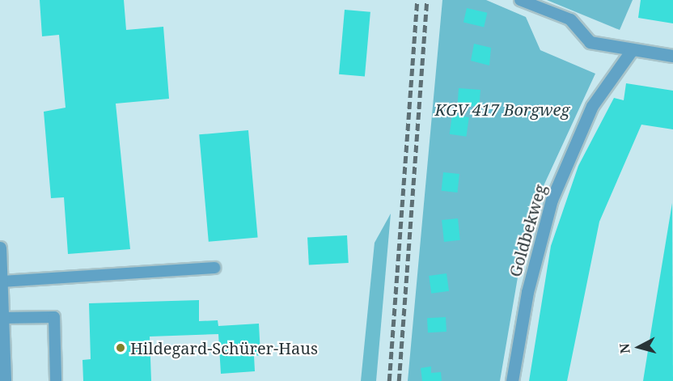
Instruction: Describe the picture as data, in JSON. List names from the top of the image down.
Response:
{
  "streets": {
    "street": ["Goldbekweg"]
  },
  "parks": ["KGV 417 Borgweg"],
  "places": ["Hildegard-Schürer-Haus"],
  "north": "left"
}
